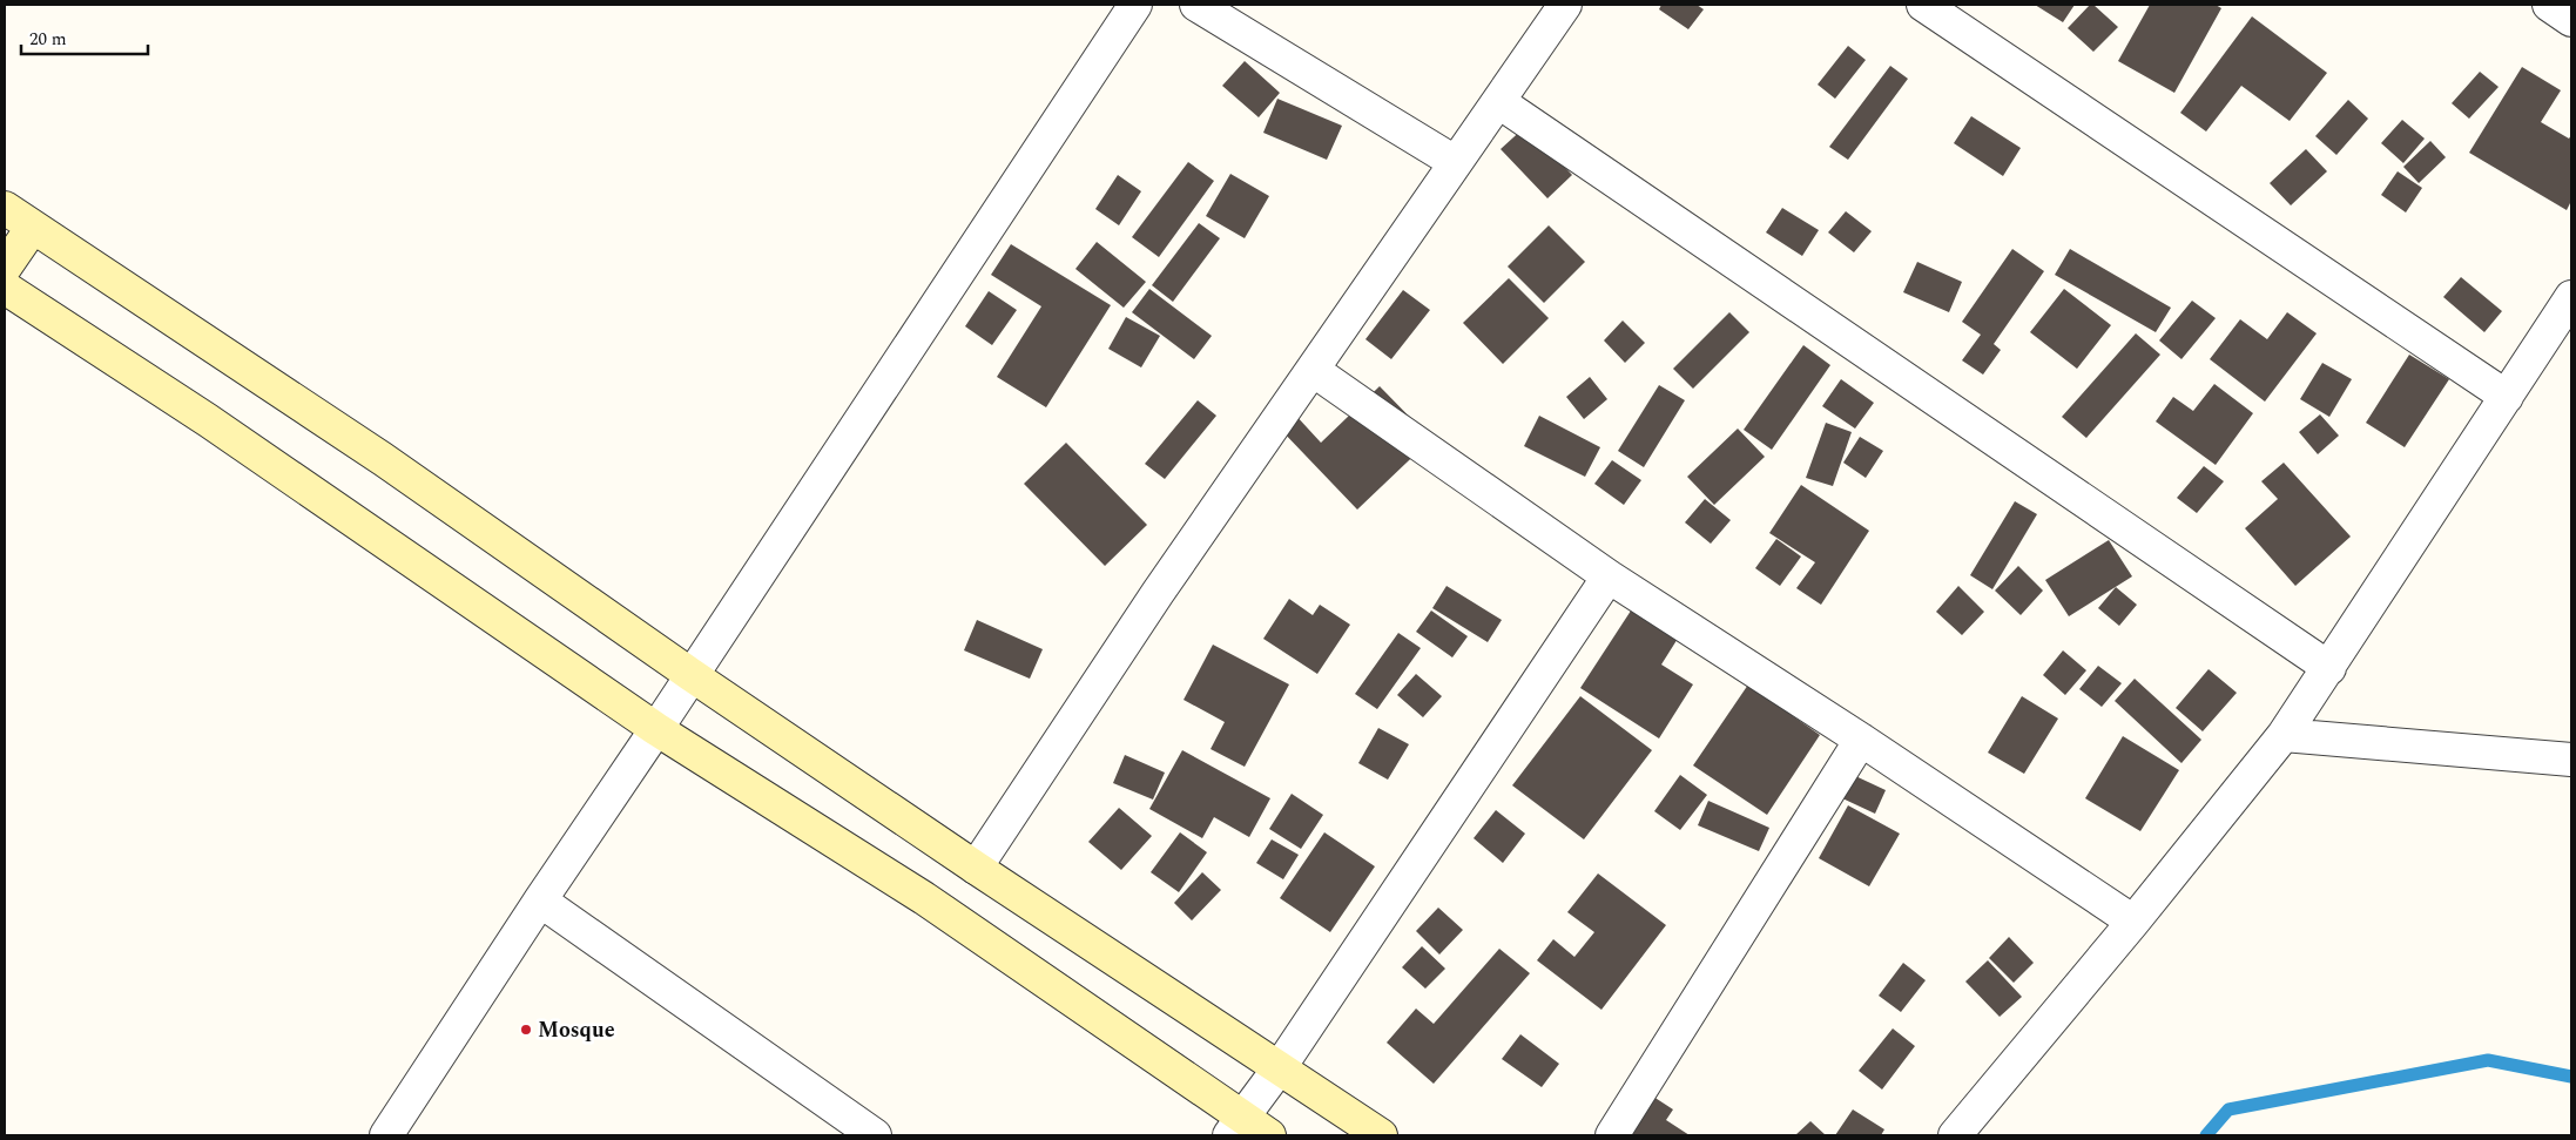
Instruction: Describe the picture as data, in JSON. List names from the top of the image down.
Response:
{
  "places": ["Mosque"],
  "scale_bar": "20 m"
}
